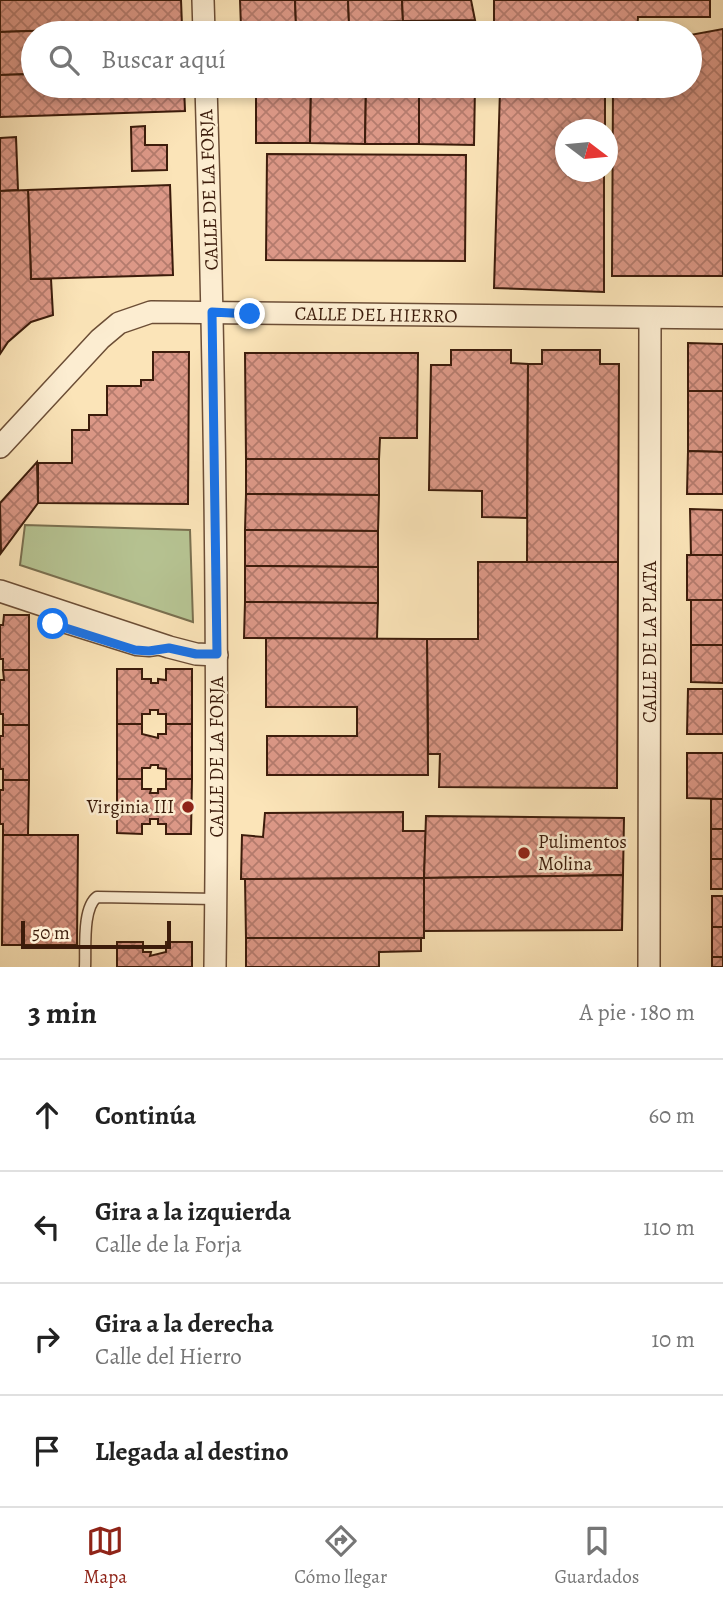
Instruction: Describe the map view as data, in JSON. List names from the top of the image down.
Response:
{
  "streets": {
    "street": ["CALLE DE LA FORJA", "CALLE DEL HIERRO", "CALLE DE LA PLATA"]
  },
  "crossings": [
    ["CALLE DE LA FORJA", "CALLE DEL HIERRO"],
    ["CALLE DEL HIERRO", "CALLE DE LA PLATA"]
  ],
  "places": ["Virginia III", "Pulimentos Molina"],
  "scale_bar": "50 m",
  "north": "right",
  "page": {
    "search": "Buscar aquí",
    "scale": "50 m",
    "heading": ["3 min", "A pie · 180 m"],
    "list": [
      ["Continúa", "60 m"],
      ["Gira a la izquierda", "Calle de la Forja", "110 m"],
      ["Gira a la derecha", "Calle del Hierro", "10 m"],
      "Llegada al destino"
    ],
    "nav": ["Mapa", "Cómo llegar", "Guardados"]
  }
}
